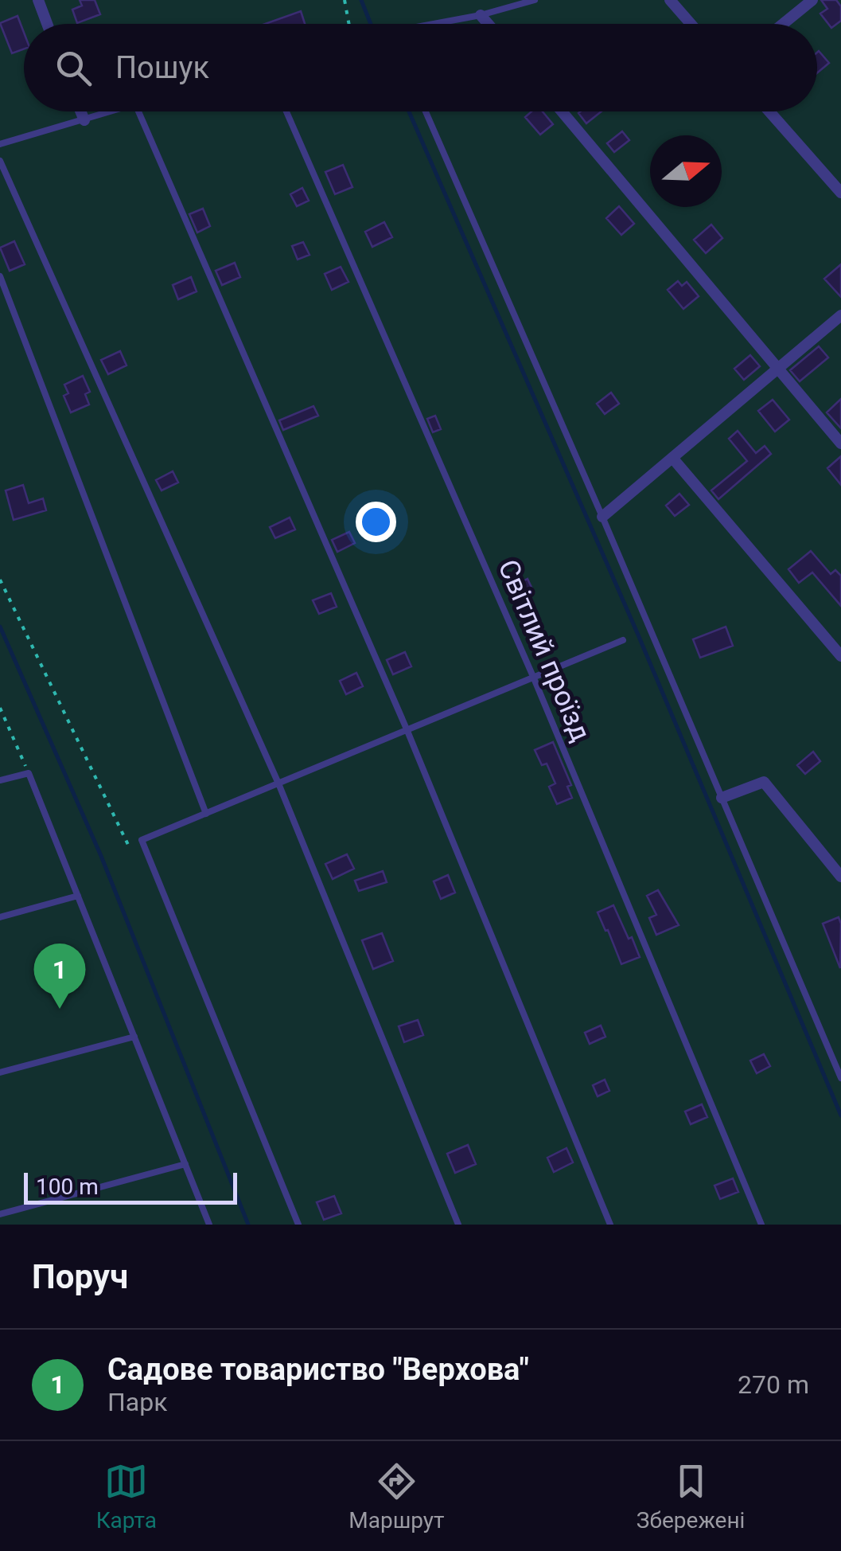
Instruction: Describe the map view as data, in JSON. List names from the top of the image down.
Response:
{
  "streets": {
    "lane": ["Світлий проїзд"]
  },
  "scale_bar": "100 m",
  "north": "right",
  "page": {
    "search": "Пошук",
    "pins": "1",
    "scale": "100 m",
    "heading": "Поруч",
    "list": [
      {
        "mark": "1",
        "name": "Садове товариство \"Верхова\"",
        "note": "Парк",
        "value": "270 m"
      }
    ],
    "nav": ["Карта", "Маршрут", "Збережені"]
  }
}
